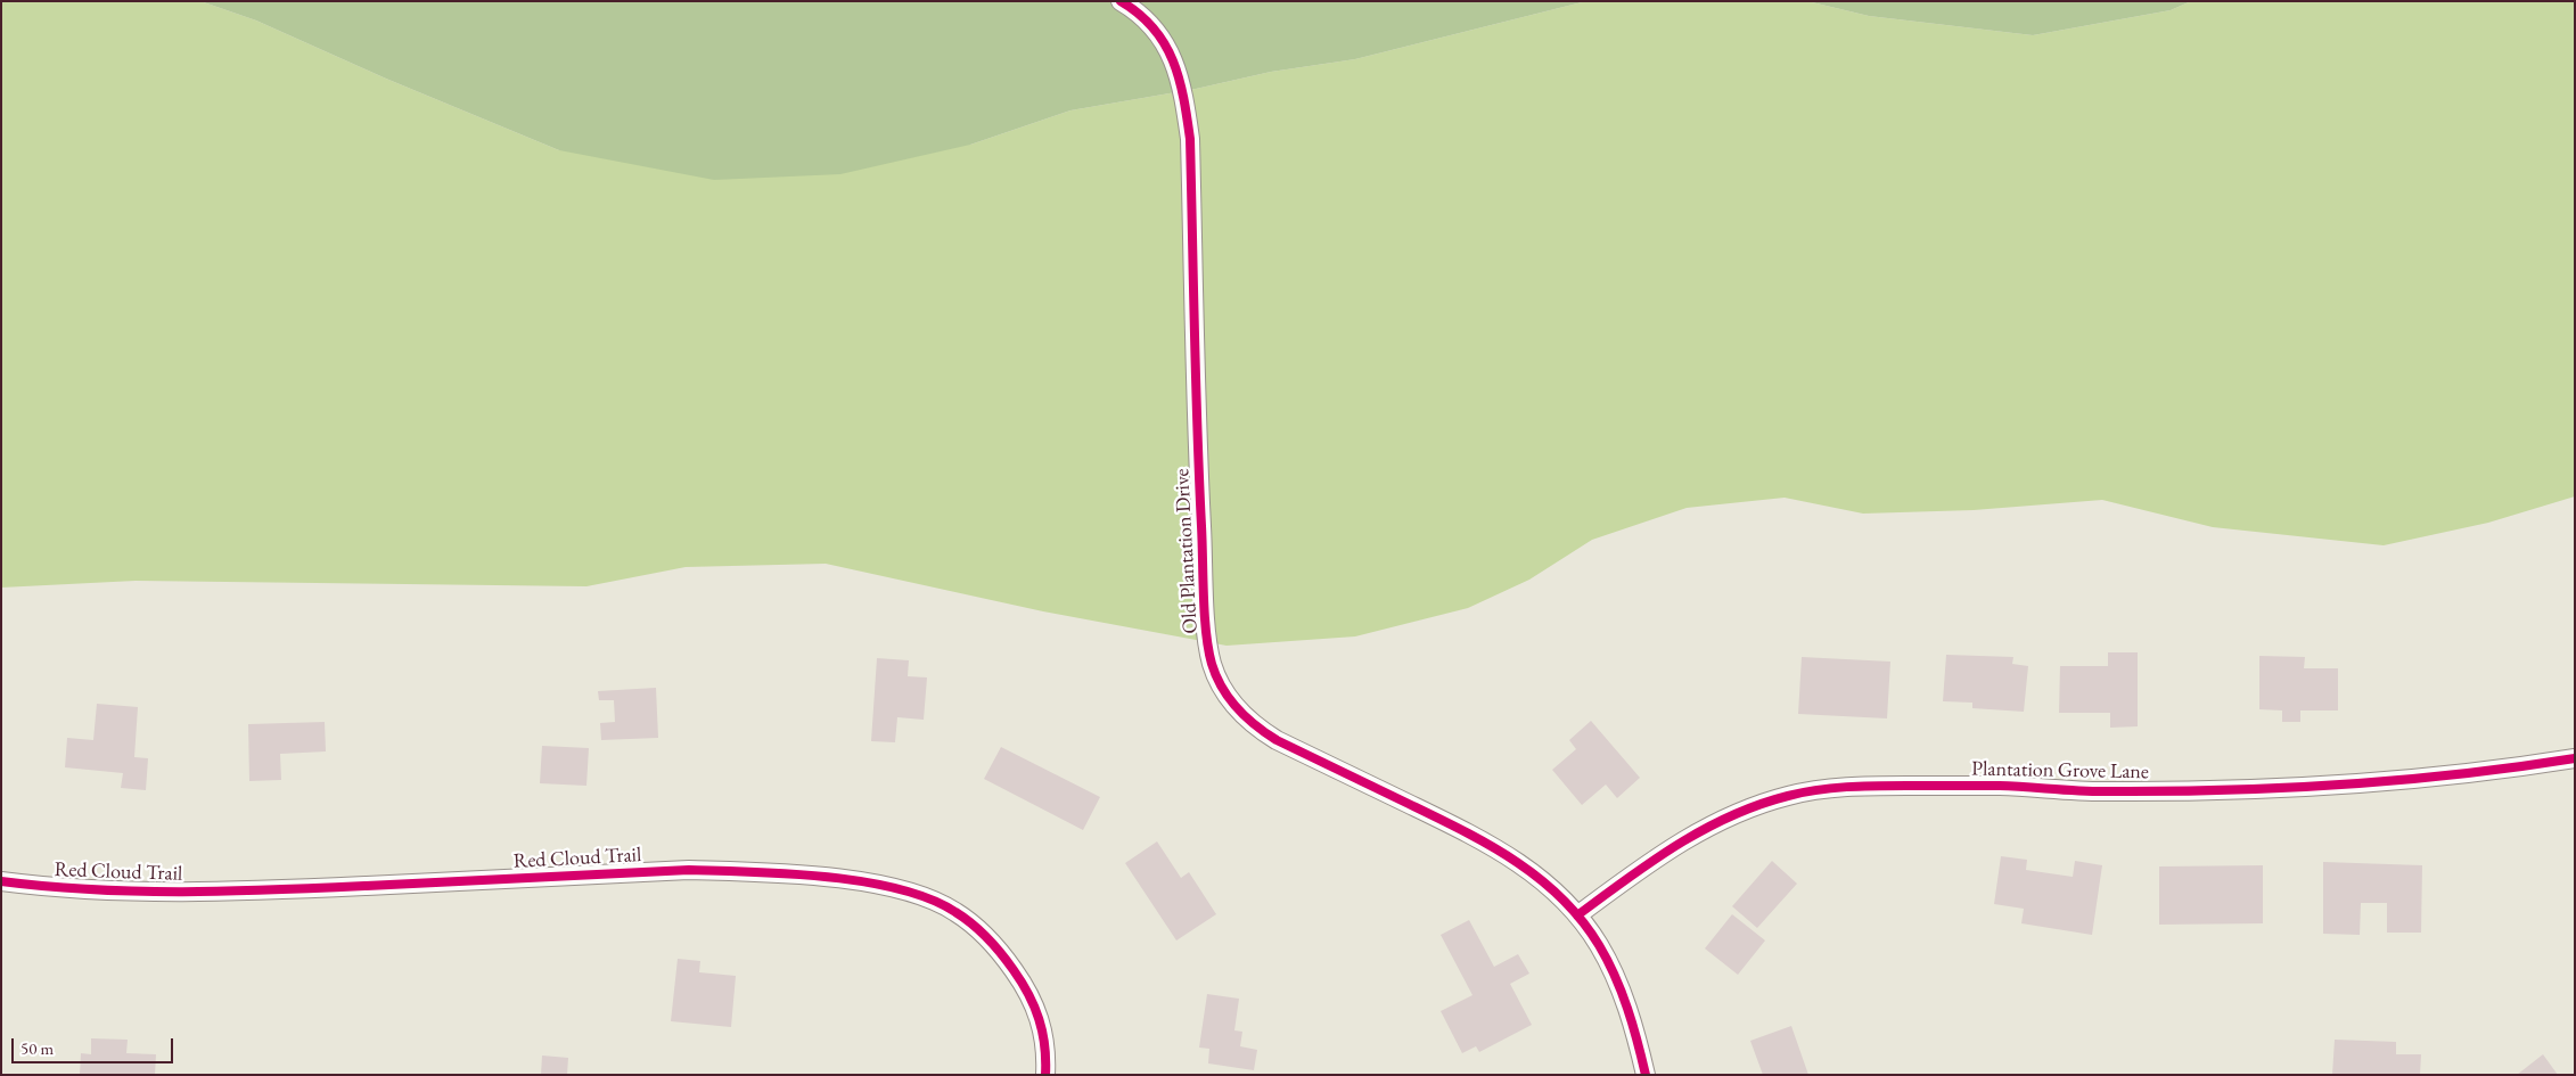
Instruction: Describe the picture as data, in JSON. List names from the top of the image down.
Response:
{
  "streets": {
    "street": ["Old Plantation Drive", "Plantation Grove Lane", "Red Cloud Trail"]
  },
  "crossings": [
    ["Old Plantation Drive", "Plantation Grove Lane"]
  ],
  "scale_bar": "50 m"
}
